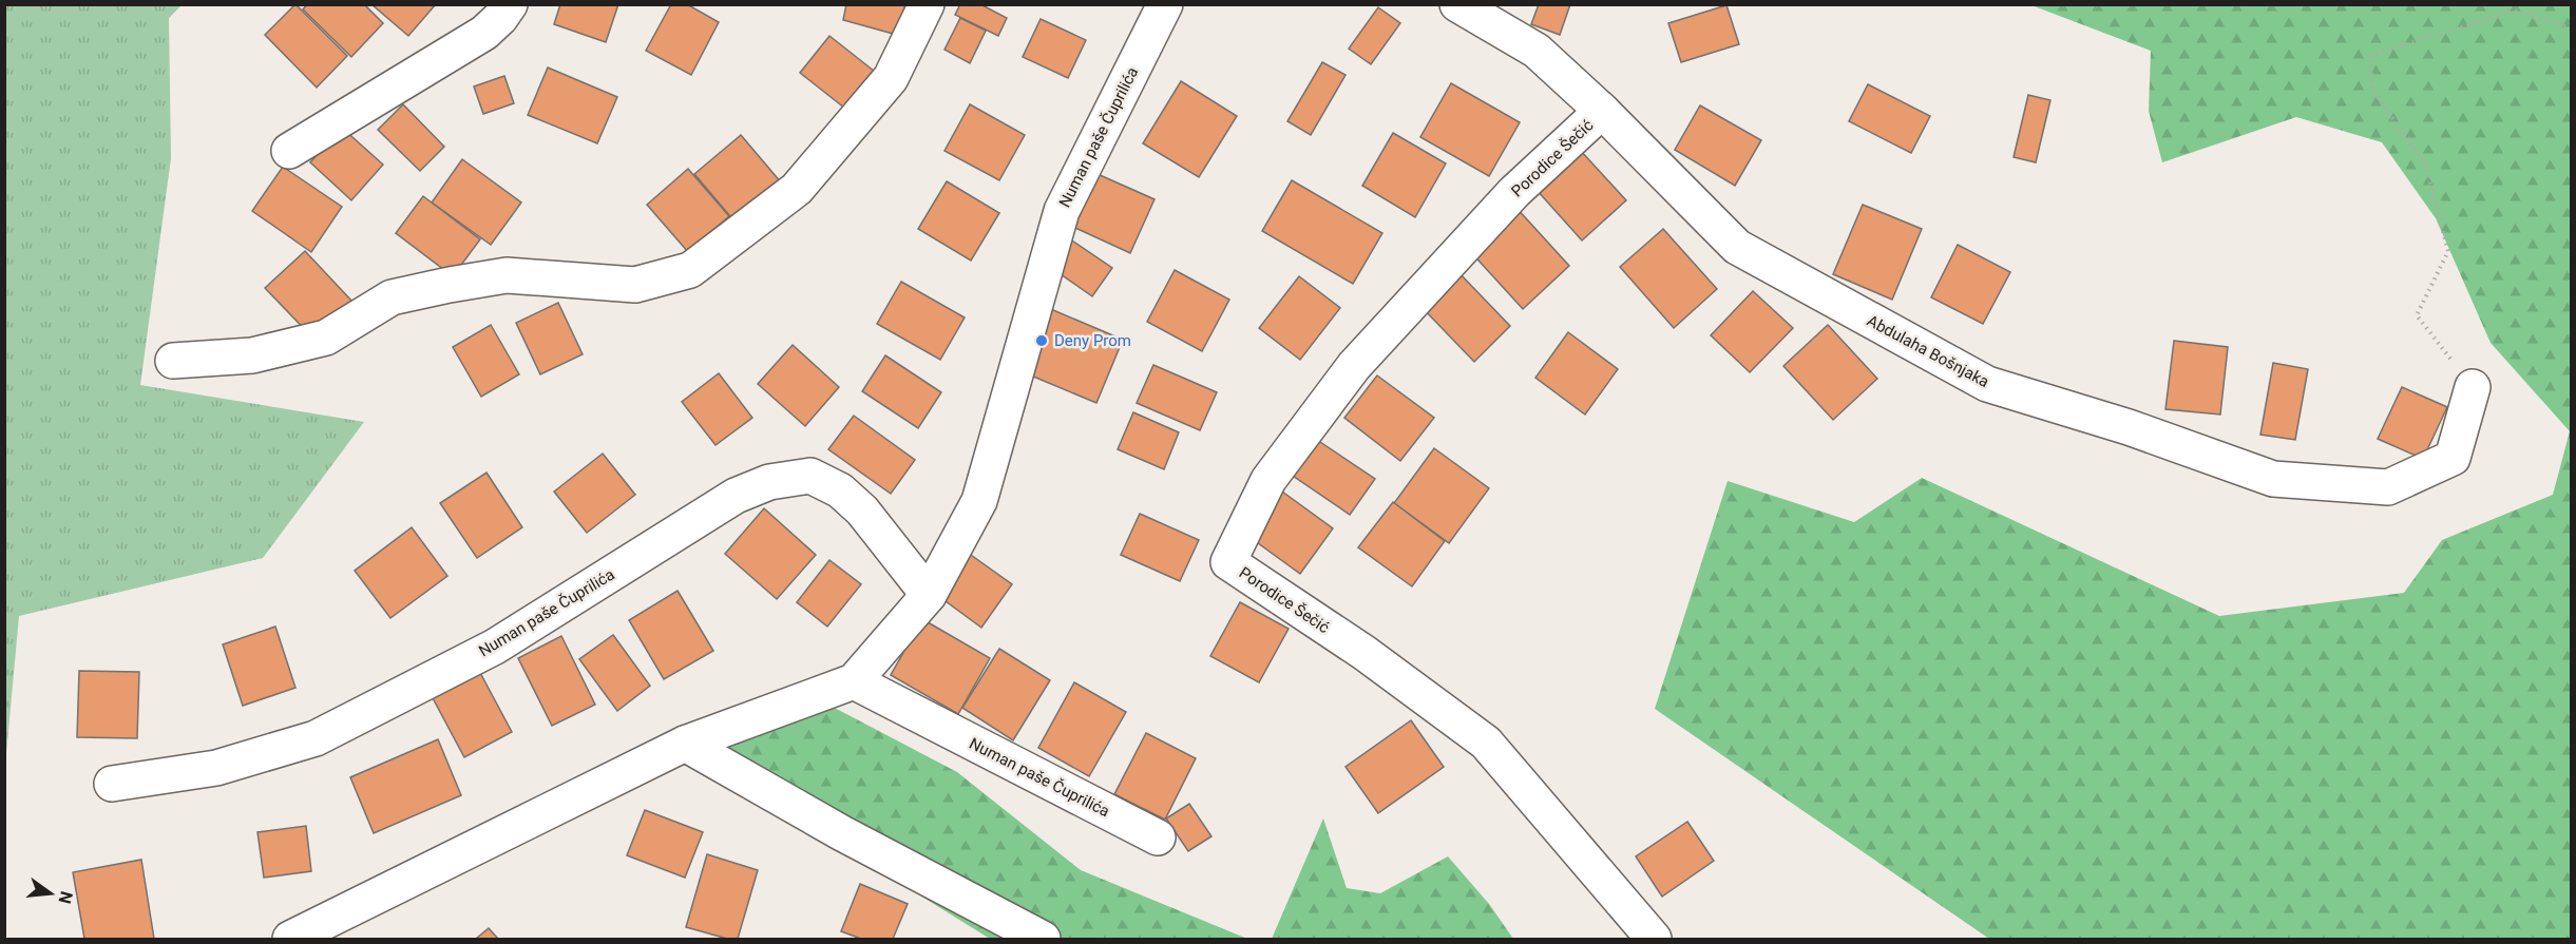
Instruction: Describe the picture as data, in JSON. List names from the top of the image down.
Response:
{
  "streets": {
    "street": ["Numan paše Čuprilića", "Porodice Šečić", "Abdulaha Bošnjaka"]
  },
  "crossings": [
    ["Porodice Šečić", "Abdulaha Bošnjaka"]
  ],
  "places": ["Deny Prom"],
  "north": "right"
}
